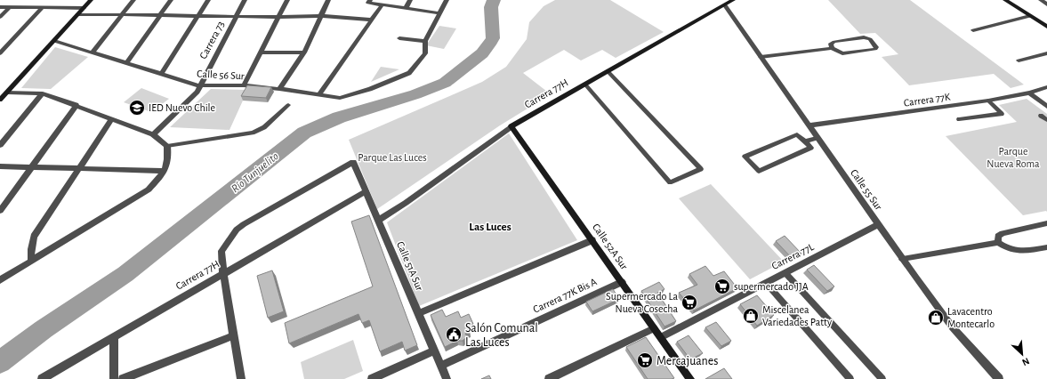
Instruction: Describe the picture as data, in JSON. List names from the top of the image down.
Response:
{
  "streets": {
    "street": [
      "Carrera 73",
      "Calle 56 Sur",
      "Carrera 77H",
      "Carrera 77K",
      "Calle 55 Sur",
      "Calle 52A Sur",
      "Carrera 77L",
      "Calle 51A Sur",
      "Carrera 77K Bis A"
    ]
  },
  "crossings": [
    ["Carrera 73", "Calle 56 Sur"],
    ["Carrera 77H", "Calle 55 Sur"],
    ["Carrera 77H", "Calle 52A Sur"],
    ["Carrera 77H", "Calle 51A Sur"],
    ["Carrera 77K", "Calle 55 Sur"],
    ["Calle 55 Sur", "Carrera 77L"],
    ["Calle 52A Sur", "Carrera 77L"],
    ["Calle 52A Sur", "Carrera 77K Bis A"],
    ["Calle 51A Sur", "Carrera 77K Bis A"]
  ],
  "districts": ["Las Luces"],
  "water": ["Río Tunjuelito"],
  "parks": ["Parque Nueva Roma", "Parque Las Luces"],
  "places": {
    "school or university": ["IED Nuevo Chile"],
    "supermarket": ["supermercado JJA", "Supermercado La Nueva Cosecha", "Mercajuanes"],
    "shop": ["Miscelanea Variedades Patty", "Lavacentro Montecarlo"],
    "public building": ["Salón Comunal Las Luces"]
  },
  "north": "bottom right"
}
